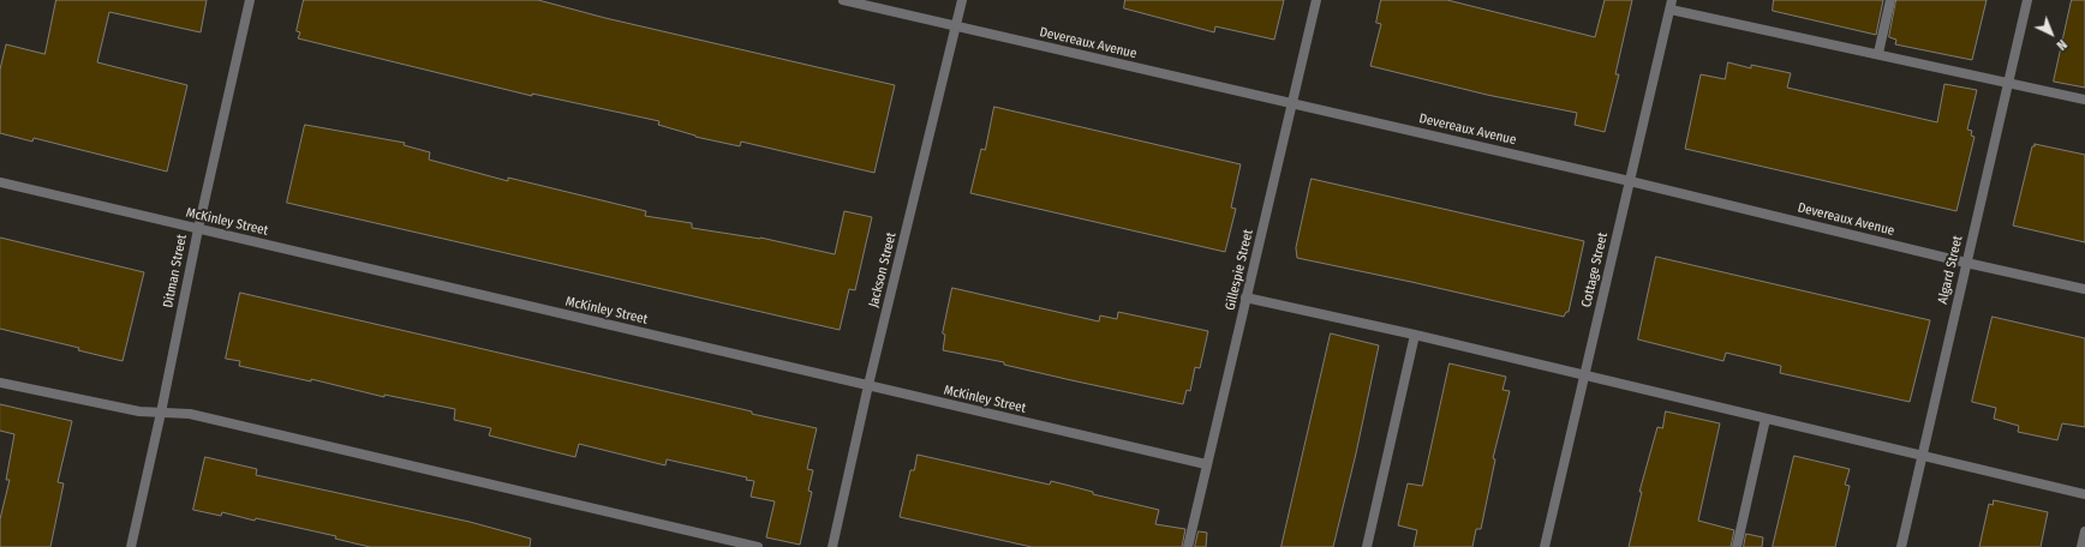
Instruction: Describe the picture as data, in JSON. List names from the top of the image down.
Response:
{
  "streets": {
    "street": [
      "Devereaux Avenue",
      "McKinley Street",
      "Jackson Street",
      "Gillespie Street",
      "Cottage Street",
      "Algard Street",
      "Ditman Street"
    ]
  },
  "crossings": [
    ["Devereaux Avenue", "Jackson Street"],
    ["Devereaux Avenue", "Gillespie Street"],
    ["Devereaux Avenue", "Cottage Street"],
    ["Devereaux Avenue", "Algard Street"],
    ["McKinley Street", "Jackson Street"],
    ["McKinley Street", "Gillespie Street"],
    ["McKinley Street", "Ditman Street"]
  ],
  "north": "bottom right"
}
